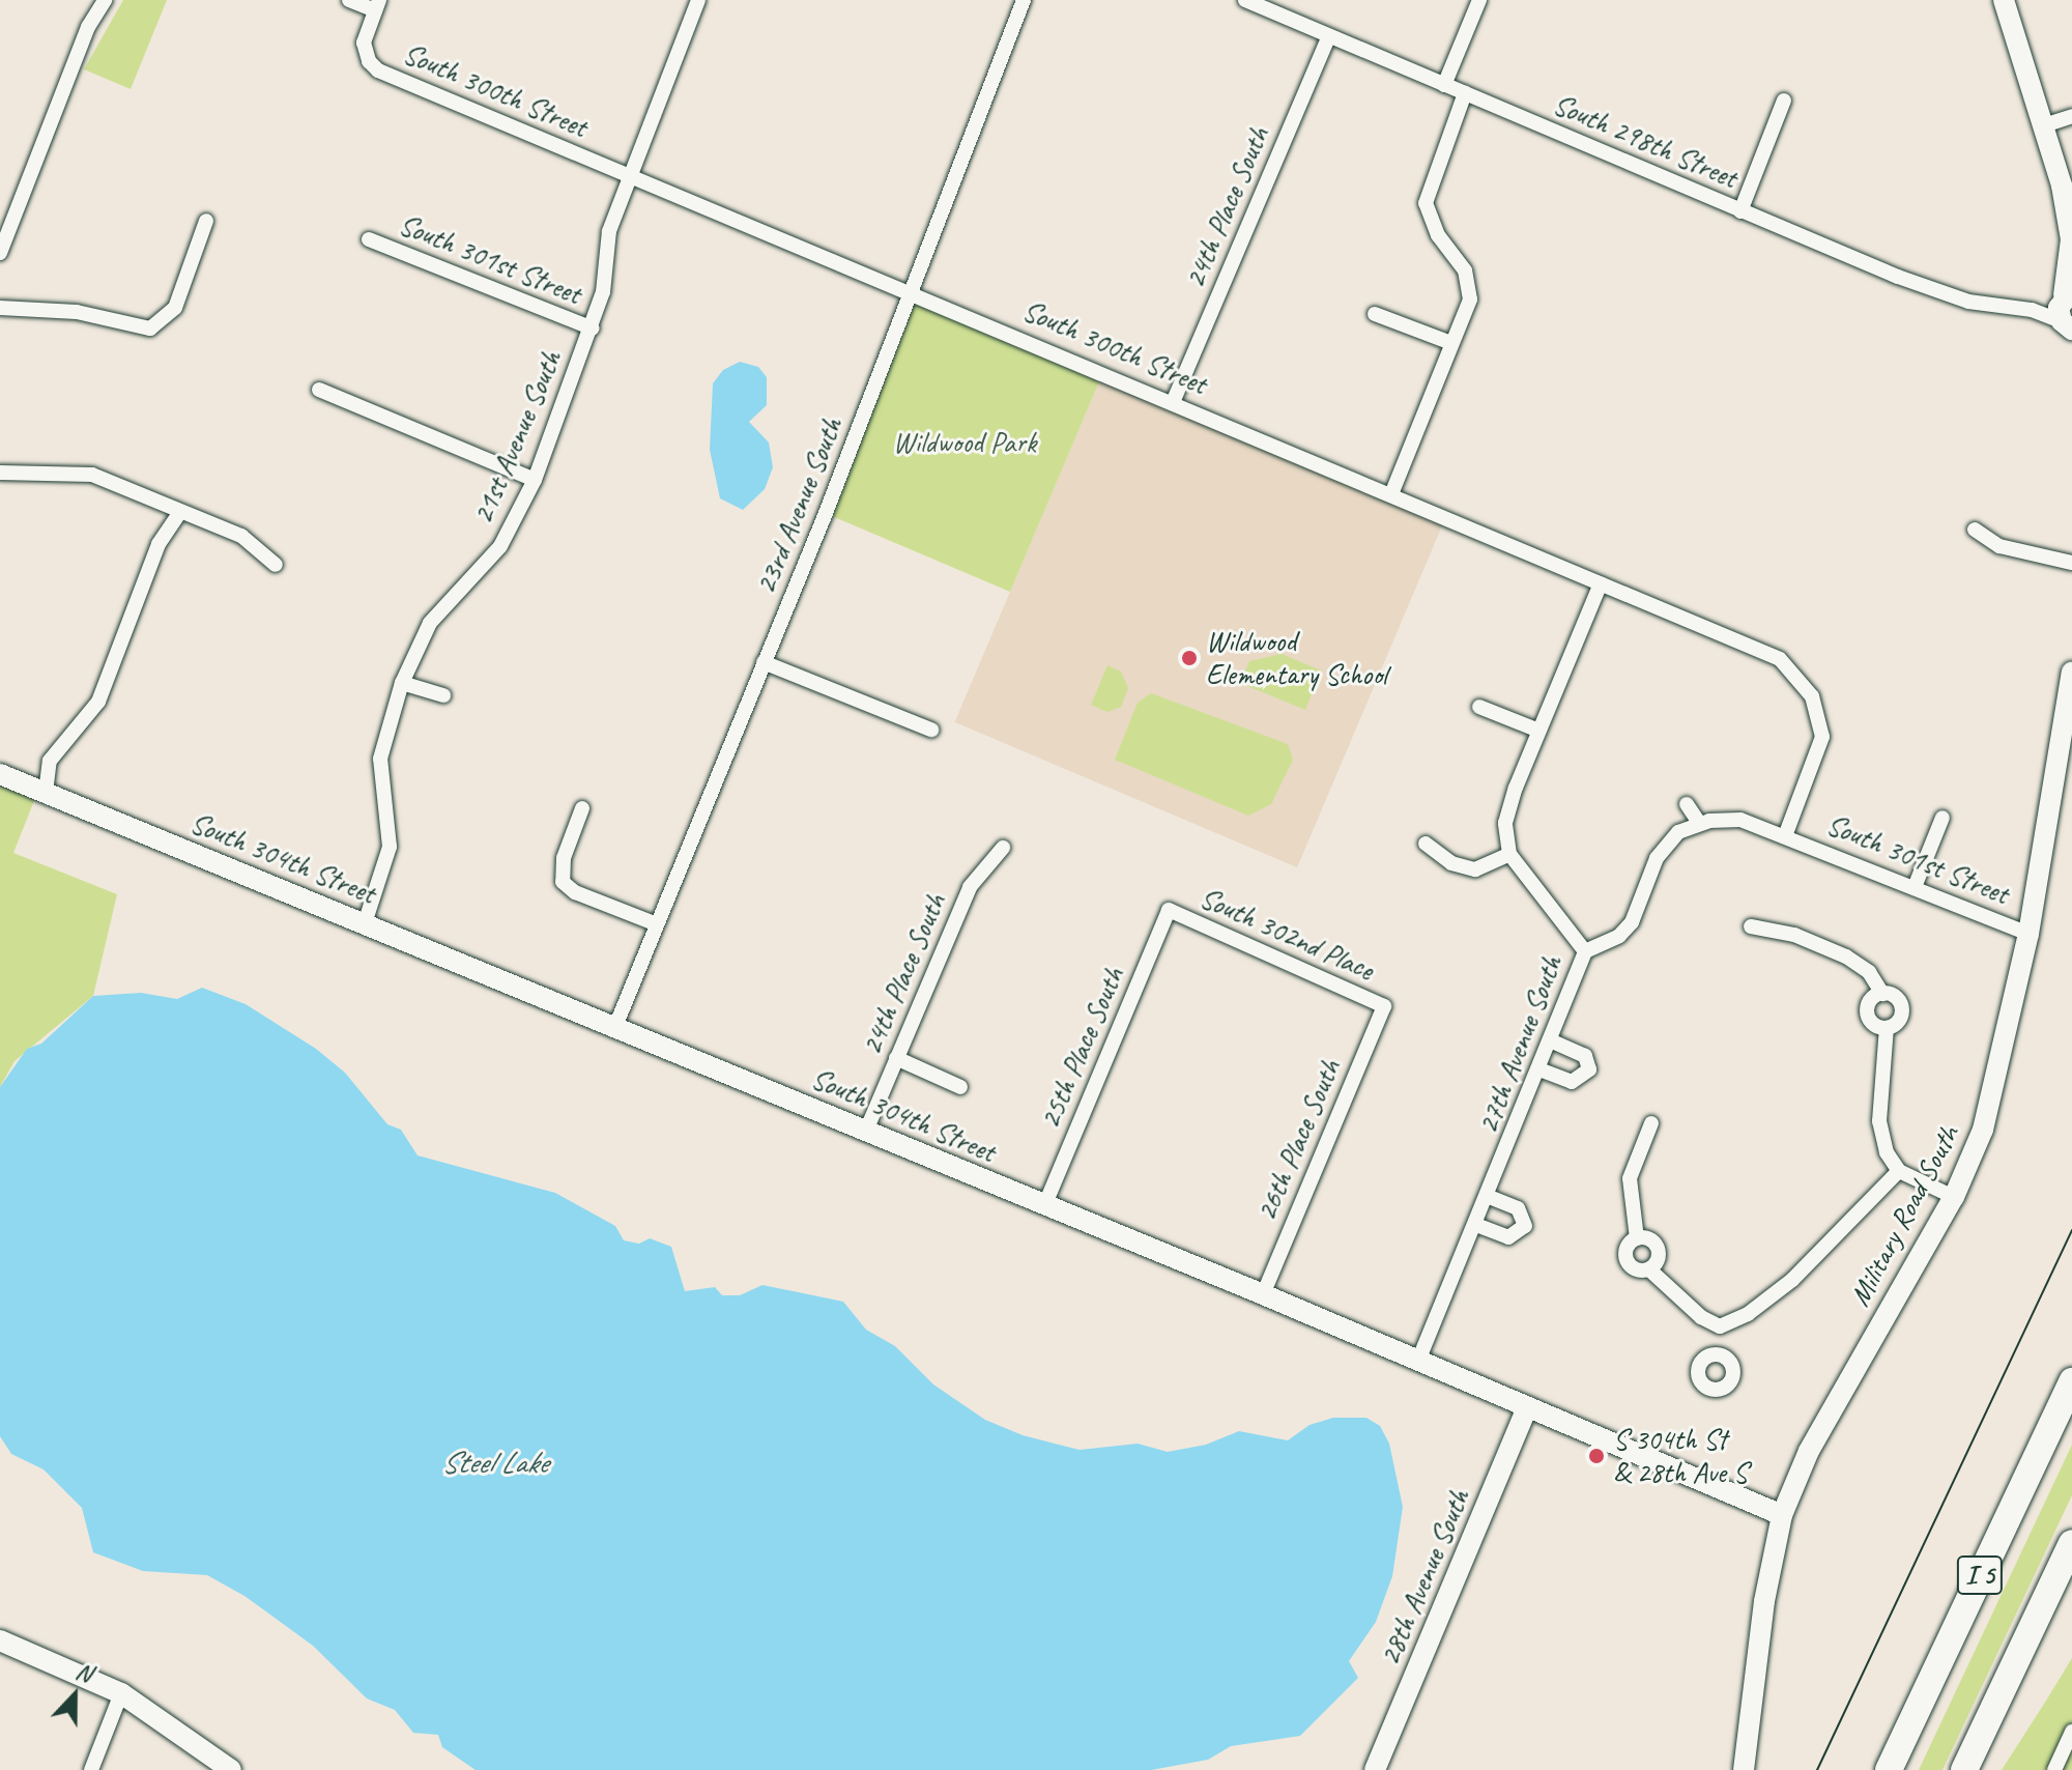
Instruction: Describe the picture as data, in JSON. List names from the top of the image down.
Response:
{
  "streets": {
    "highway": ["I 5"],
    "street": [
      "South 300th Street",
      "South 298th Street",
      "24th Place South",
      "South 301st Street",
      "21st Avenue South",
      "23rd Avenue South",
      "South 304th Street",
      "South 302nd Place",
      "27th Avenue South",
      "25th Place South",
      "26th Place South",
      "Military Road South",
      "28th Avenue South"
    ]
  },
  "crossings": [
    ["South 300th Street", "24th Place South"],
    ["South 300th Street", "South 301st Street"],
    ["South 300th Street", "21st Avenue South"],
    ["South 300th Street", "23rd Avenue South"],
    ["South 298th Street", "24th Place South"],
    ["24th Place South", "South 304th Street"],
    ["South 301st Street", "21st Avenue South"],
    ["South 301st Street", "Military Road South"],
    ["21st Avenue South", "South 304th Street"],
    ["23rd Avenue South", "South 304th Street"],
    ["South 304th Street", "27th Avenue South"],
    ["South 304th Street", "25th Place South"],
    ["South 304th Street", "26th Place South"],
    ["South 304th Street", "Military Road South"],
    ["South 304th Street", "28th Avenue South"],
    ["South 302nd Place", "25th Place South"],
    ["South 302nd Place", "26th Place South"]
  ],
  "water": ["Steel Lake"],
  "parks": ["Wildwood Park"],
  "places": ["Wildwood Elementary School", "S 304th St & 28th Ave S"],
  "north": "top"
}
